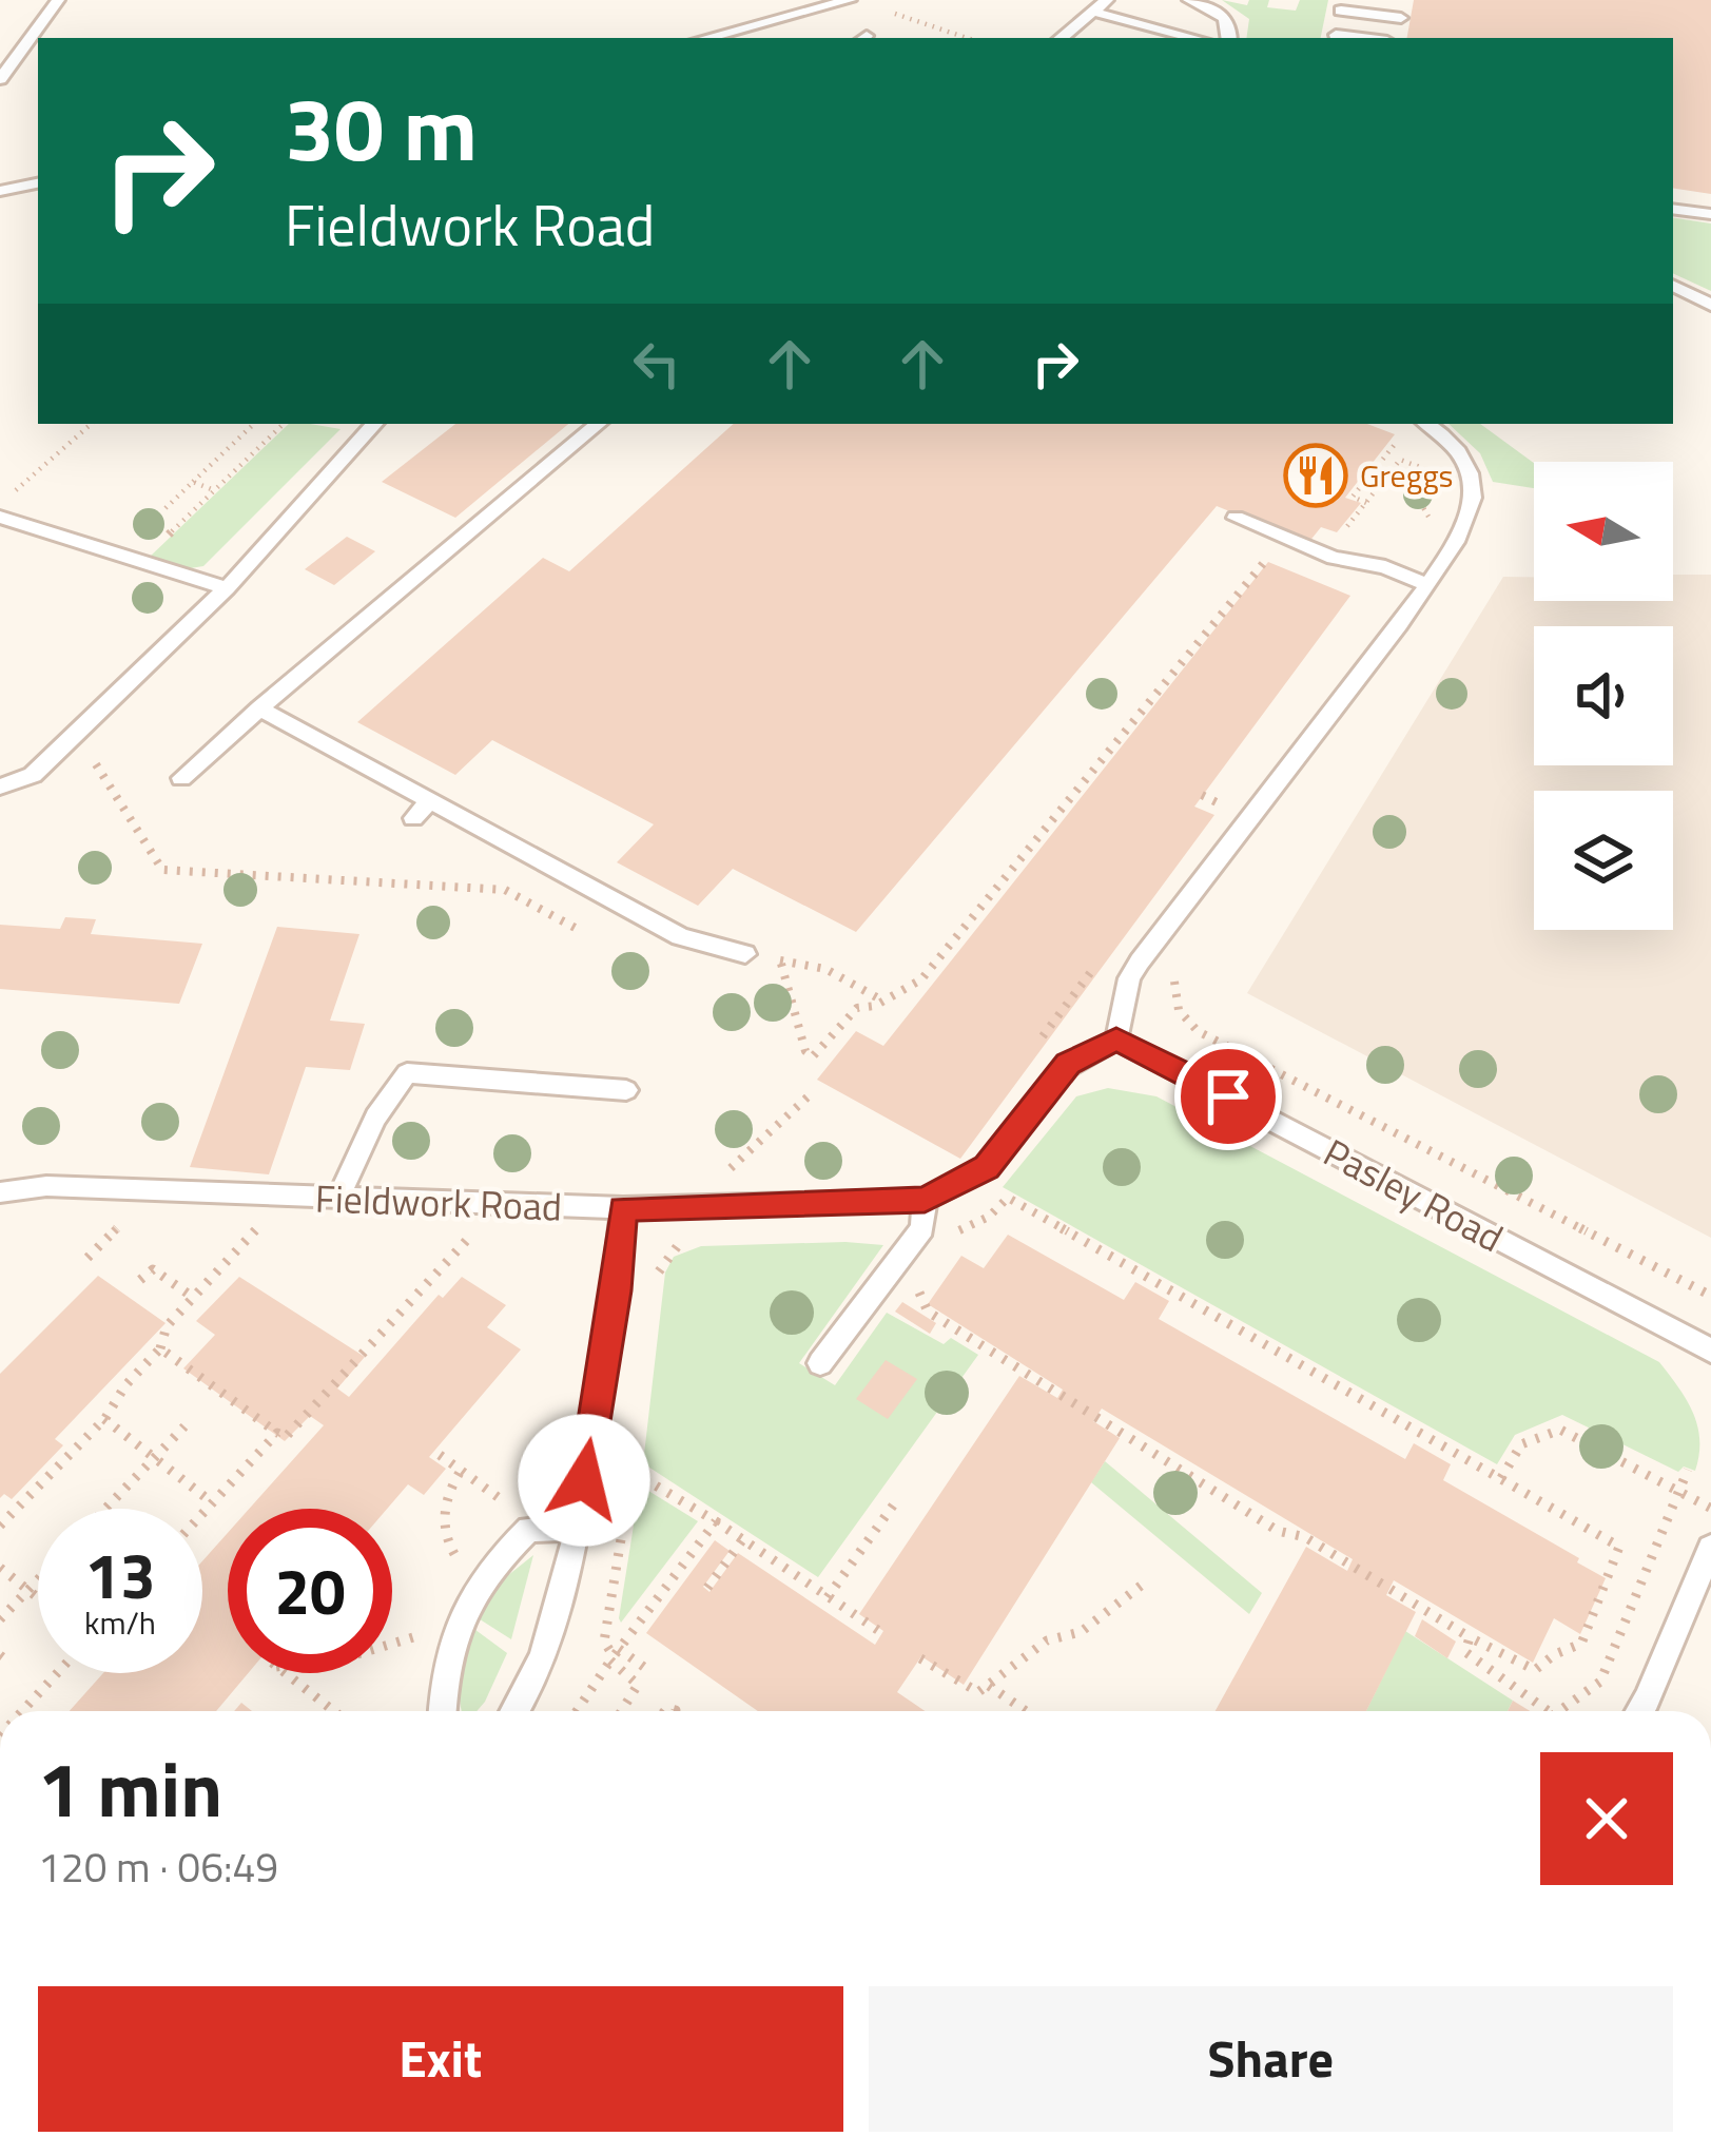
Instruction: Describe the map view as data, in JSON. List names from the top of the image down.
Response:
{
  "streets": {
    "lane": ["Pasley Road", "Fieldwork Road"]
  },
  "crossings": [
    ["Pasley Road", "Fieldwork Road"]
  ],
  "places": {
    "restaurant": ["Greggs"]
  },
  "north": "left",
  "page": {
    "turn": ["30 m", "Fieldwork Road"],
    "speed": "13 km/h",
    "limit": "20",
    "heading": ["1 min", "120 m · 06:49"],
    "buttons": ["Exit", "Share"]
  }
}
